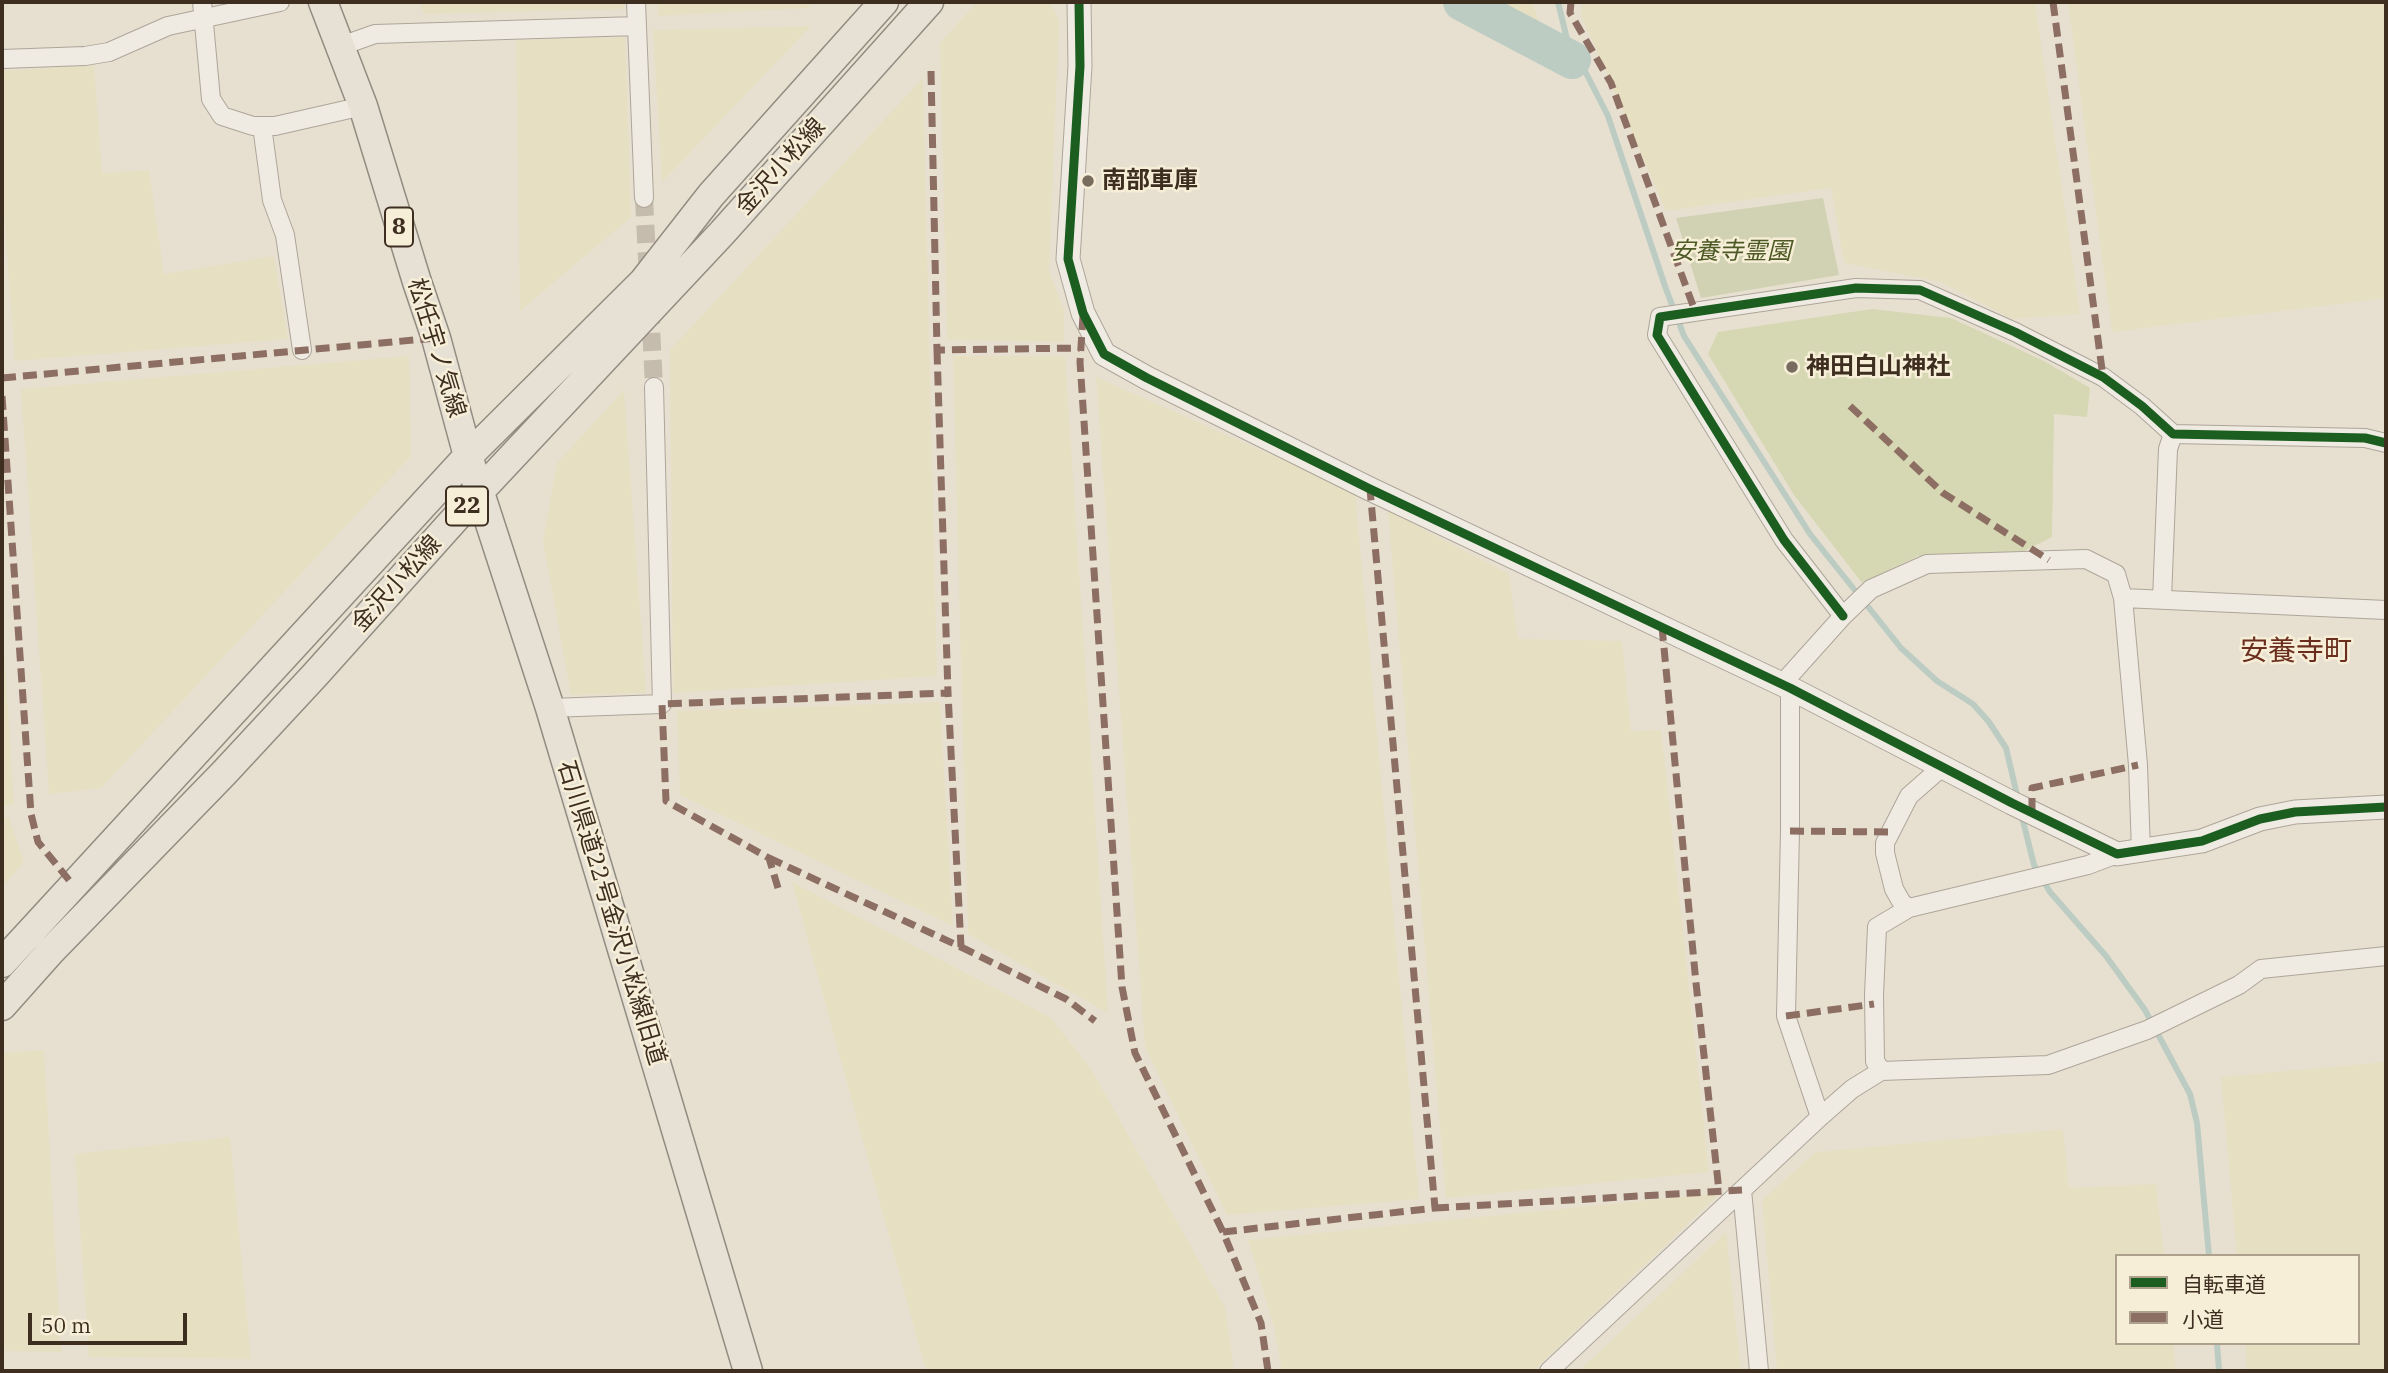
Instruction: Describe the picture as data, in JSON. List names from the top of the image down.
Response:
{
  "streets": {
    "main road": [
      "金沢小松線",
      "8",
      "松任宇ノ気線",
      "22",
      "石川県道22号金沢小松線旧道"
    ]
  },
  "crossings": [
    ["金沢小松線", "松任宇ノ気線"],
    ["金沢小松線", "石川県道22号金沢小松線旧道"],
    ["松任宇ノ気線", "石川県道22号金沢小松線旧道"]
  ],
  "districts": ["安養寺町"],
  "parks": ["安養寺霊園"],
  "places": ["南部車庫", "神田白山神社"],
  "legend": ["自転車道", "小道"],
  "scale_bar": "50 m"
}
